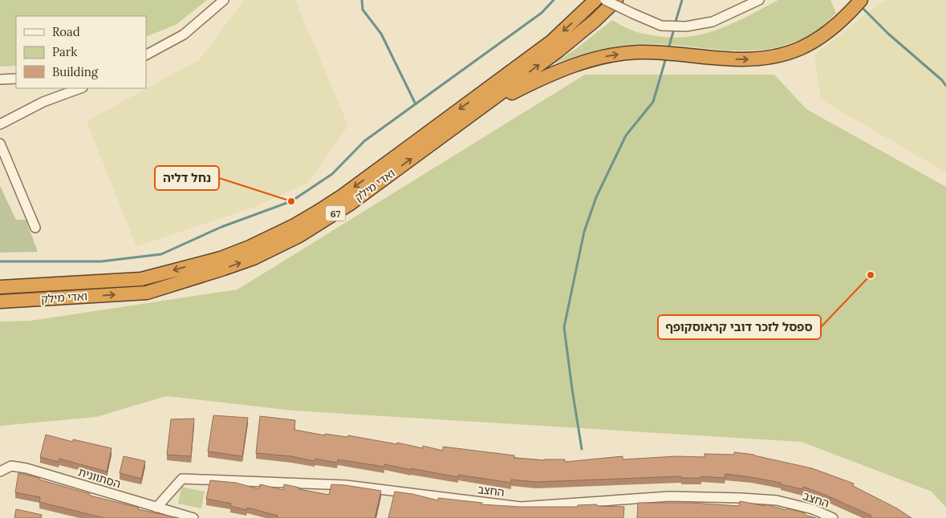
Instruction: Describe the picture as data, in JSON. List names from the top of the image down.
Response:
{
  "streets": {
    "highway": ["ואדי מילק", "67"],
    "street": ["הסתוונית", "החצב"]
  },
  "crossings": [
    ["הסתוונית", "החצב"]
  ],
  "places": ["נחל דליה", "ספסל לזכר דובי קראוסקופף"],
  "legend": ["Road", "Park", "Building"]
}
